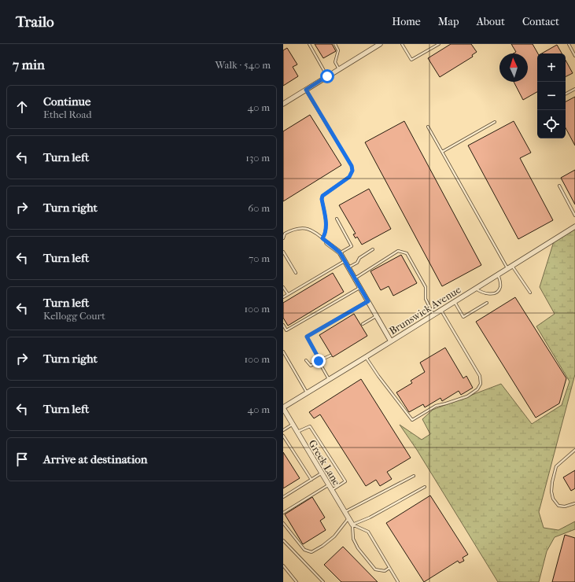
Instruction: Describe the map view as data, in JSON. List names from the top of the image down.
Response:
{
  "streets": {
    "street": ["Brunswick Avenue", "Greek Lane"]
  },
  "crossings": [
    ["Brunswick Avenue", "Greek Lane"]
  ],
  "north": "top",
  "page": {
    "header": "Trailo",
    "nav": [
      "Home",
      "Map",
      "About",
      "Contact"
    ],
    "heading": ["7 min", "Walk · 540 m"],
    "map_buttons": ["+", "−"],
    "list": [
      ["Continue", "Ethel Road", "40 m"],
      ["Turn left", "130 m"],
      ["Turn right", "60 m"],
      ["Turn left", "70 m"],
      ["Turn left", "Kellogg Court", "100 m"],
      ["Turn right", "100 m"],
      ["Turn left", "40 m"],
      "Arrive at destination"
    ]
  }
}
